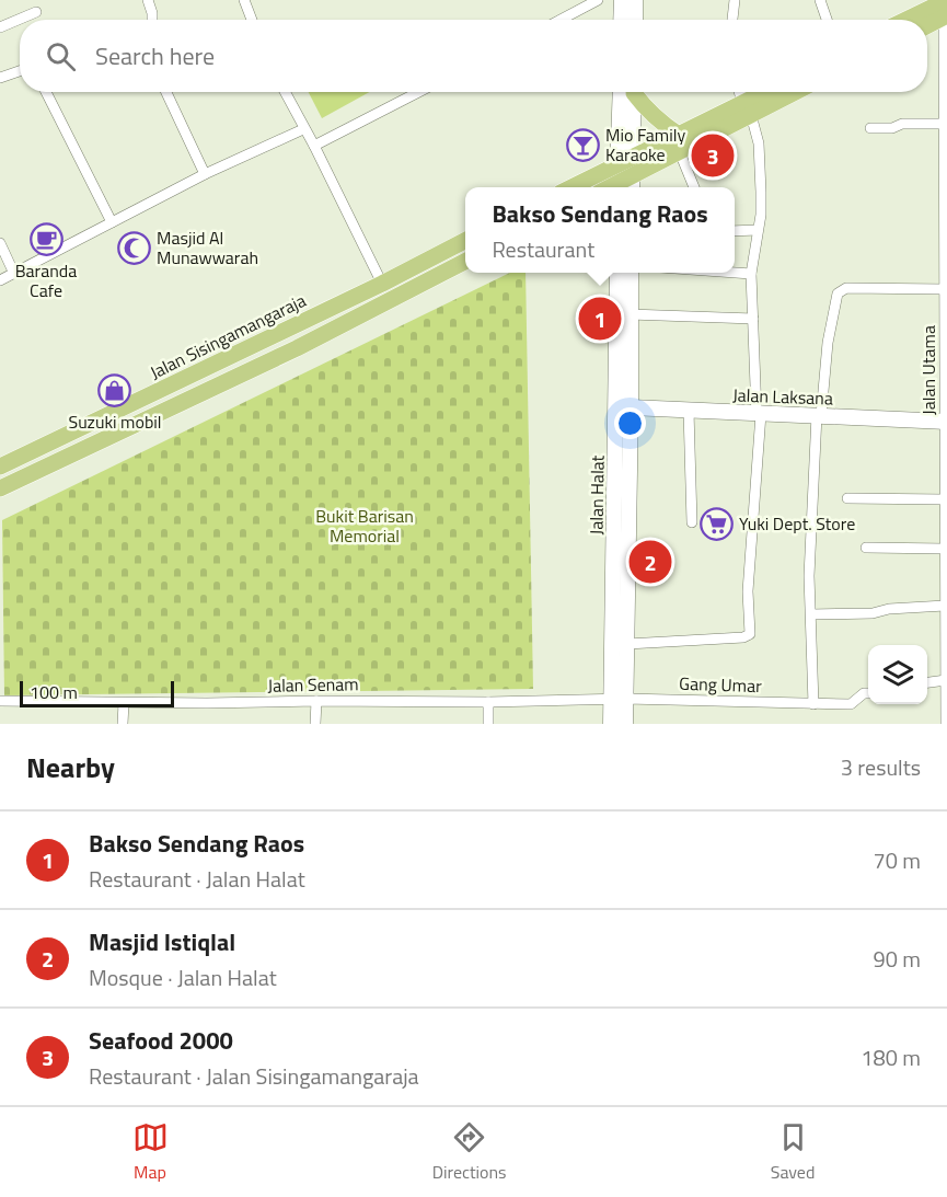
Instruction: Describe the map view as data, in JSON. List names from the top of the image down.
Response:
{
  "streets": {
    "main road": ["Jalan Sisingamangaraja", "Jalan Laksana", "Jalan Halat"],
    "street": ["Jalan Utama", "Jalan Senam", "Gang Umar"]
  },
  "crossings": [
    ["Jalan Utama", "Jalan Laksana"],
    ["Jalan Laksana", "Jalan Halat"],
    ["Jalan Halat", "Jalan Senam"],
    ["Jalan Halat", "Gang Umar"],
    ["Jalan Senam", "Gang Umar"]
  ],
  "parks": ["Bukit Barisan Memorial"],
  "places": {
    "bar": ["Mio Family Karaoke"],
    "cafe": ["Baranda Cafe"],
    "mosque": ["Masjid Al Munawwarah"],
    "shop": ["Suzuki mobil"],
    "supermarket": ["Yuki Dept. Store"]
  },
  "scale_bar": "100 m",
  "page": {
    "search": "Search here",
    "pins": ["3", "1", "2"],
    "popup": ["Bakso Sendang Raos", "Restaurant"],
    "scale": "100 m",
    "heading": ["Nearby", "3 results"],
    "list": [
      {
        "mark": "1",
        "name": "Bakso Sendang Raos",
        "note": "Restaurant · Jalan Halat",
        "value": "70 m"
      },
      {
        "mark": "2",
        "name": "Masjid Istiqlal",
        "note": "Mosque · Jalan Halat",
        "value": "90 m"
      },
      {
        "mark": "3",
        "name": "Seafood 2000",
        "note": "Restaurant · Jalan Sisingamangaraja",
        "value": "180 m"
      }
    ],
    "nav": ["Map", "Directions", "Saved"]
  }
}
